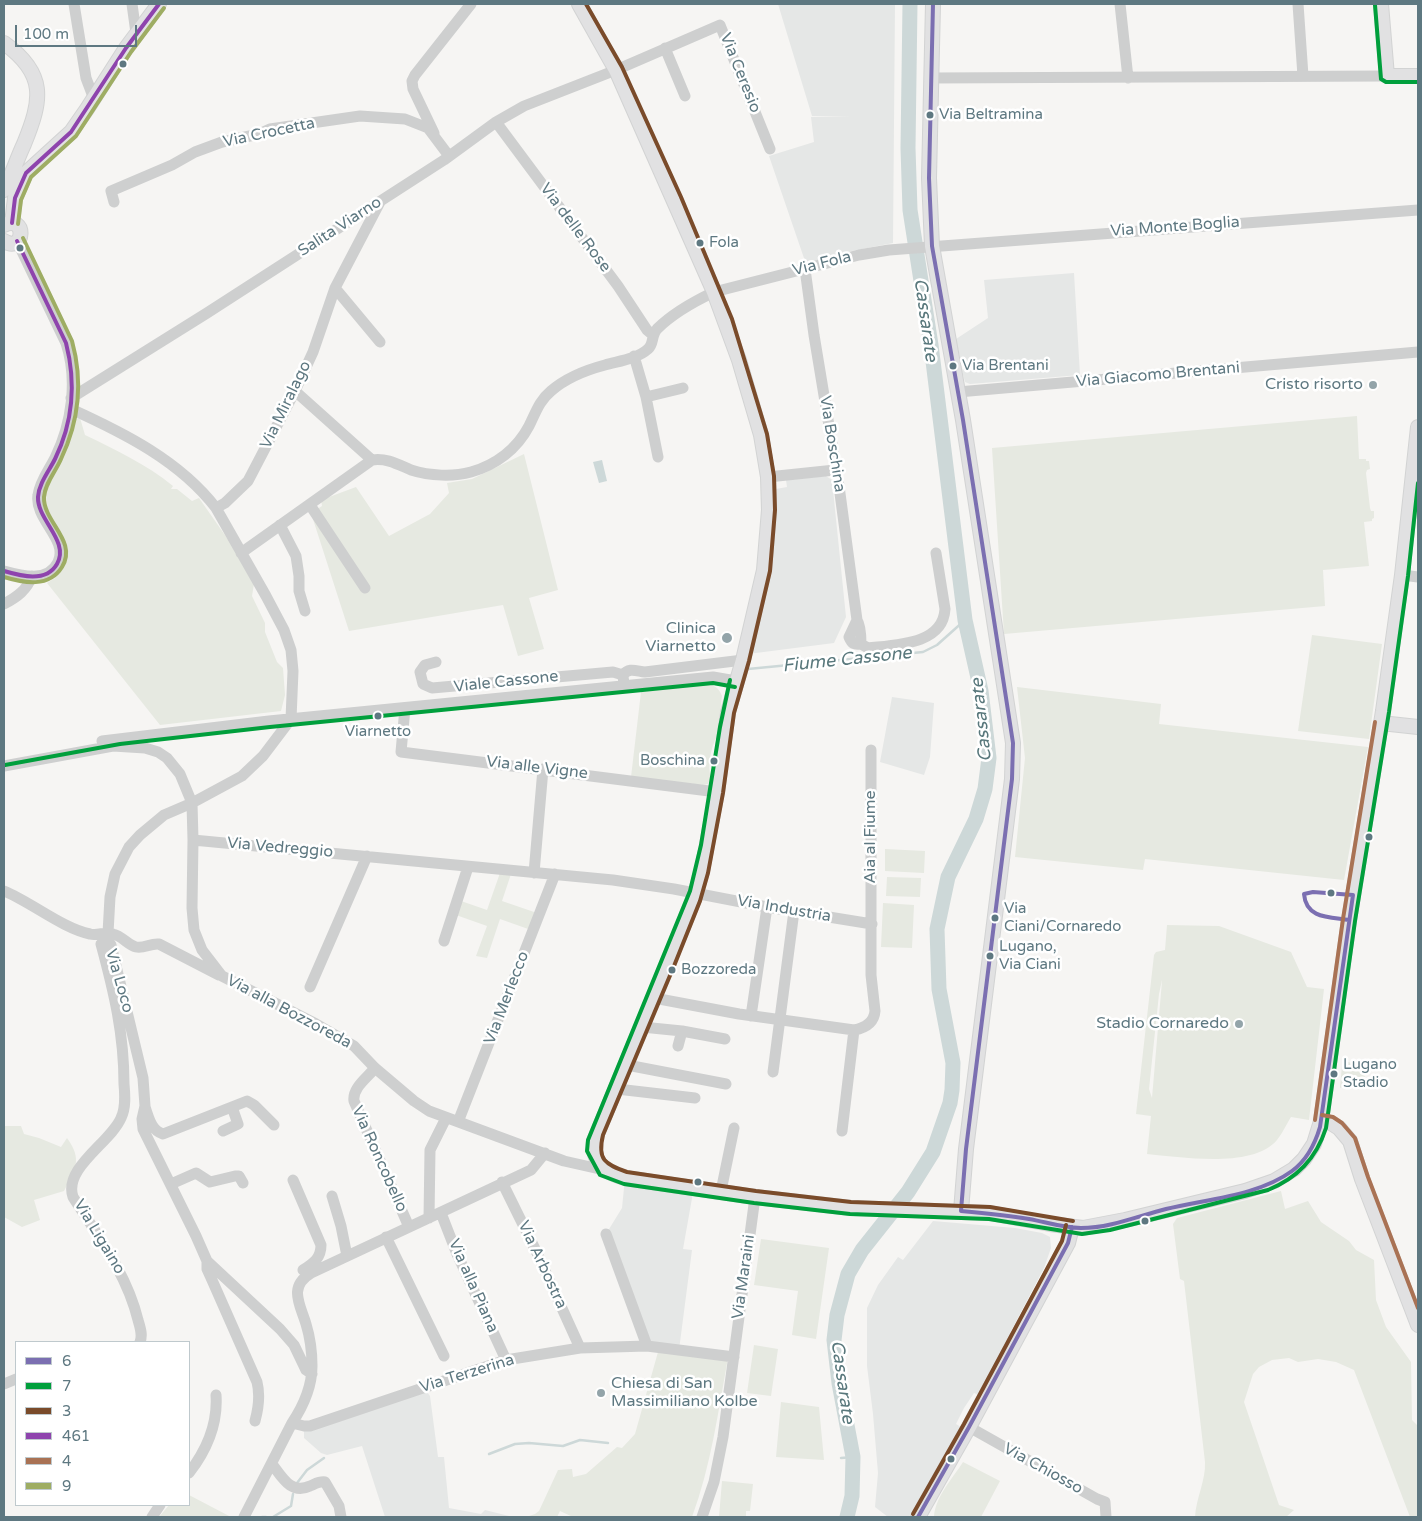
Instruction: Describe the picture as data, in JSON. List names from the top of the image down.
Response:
{
  "streets": {
    "main road": ["Via alla Bozzoreda"],
    "street": [
      "Via Ceresio",
      "Via Crocetta",
      "Salita Viarno",
      "Via Monte Boglia",
      "Via delle Rose",
      "Via Fola",
      "Via Giacomo Brentani",
      "Via Miralago",
      "Via Boschina",
      "Viale Cassone",
      "Via alle Vigne",
      "Aia al Fiume",
      "Via Vedreggio",
      "Via Industria",
      "Via Loco",
      "Via Merlecco",
      "Via Roncobello",
      "Via Ligaino",
      "Via Arbostra",
      "Via Maraini",
      "Via alla Piana",
      "Via Terzerina",
      "Via Chiosso"
    ]
  },
  "crossings": [
    ["Via Ceresio", "Salita Viarno"],
    ["Via Crocetta", "Salita Viarno"],
    ["Salita Viarno", "Via delle Rose"],
    ["Salita Viarno", "Via Miralago"],
    ["Via Monte Boglia", "Via Fola"],
    ["Via delle Rose", "Via Fola"],
    ["Via Fola", "Via Boschina"],
    ["Viale Cassone", "Via alle Vigne"],
    ["Viale Cassone", "Via Loco"],
    ["Aia al Fiume", "Via Industria"],
    ["Via Vedreggio", "Via Industria"],
    ["Via Vedreggio", "Via Merlecco"],
    ["Via Vedreggio", "Via alla Bozzoreda"],
    ["Via Loco", "Via alla Bozzoreda"],
    ["Via Loco", "Via Ligaino"],
    ["Via Merlecco", "Via alla Bozzoreda"],
    ["Via alla Bozzoreda", "Via Roncobello"],
    ["Via alla Bozzoreda", "Via Maraini"],
    ["Via Arbostra", "Via Terzerina"],
    ["Via Maraini", "Via Terzerina"],
    ["Via alla Piana", "Via Terzerina"]
  ],
  "water": ["Cassarate", "Fiume Cassone"],
  "places": [
    "Via Beltramina",
    "Fola",
    "Via Brentani",
    "Cristo risorto",
    "Clinica Viarnetto",
    "Viarnetto",
    "Boschina",
    "Via Ciani/Cornaredo",
    "Lugano, Via Ciani",
    "Bozzoreda",
    "Stadio Cornaredo",
    "Lugano Stadio",
    "Chiesa di San Massimiliano Kolbe"
  ],
  "lines": [
    "transit line 6",
    "transit line 3",
    "transit line 461",
    "transit line 7",
    "transit line 9",
    "transit line 4"
  ],
  "legend": [
    "6",
    "7",
    "3",
    "461",
    "4",
    "9"
  ],
  "scale_bar": "100 m"
}
